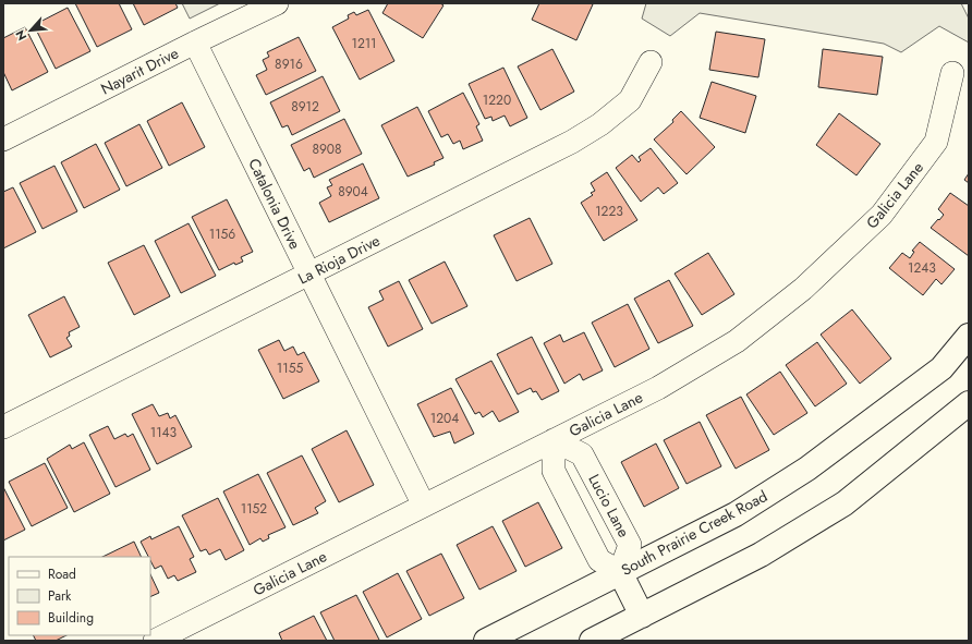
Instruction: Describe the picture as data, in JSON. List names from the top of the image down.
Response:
{
  "streets": {
    "main road": ["South Prairie Creek Road"],
    "street": [
      "Nayarit Drive",
      "Galicia Lane",
      "Catalonia Drive",
      "La Rioja Drive",
      "Lucio Lane"
    ]
  },
  "crossings": [
    ["Nayarit Drive", "Catalonia Drive"],
    ["Galicia Lane", "Catalonia Drive"],
    ["Galicia Lane", "Lucio Lane"],
    ["Catalonia Drive", "La Rioja Drive"],
    ["Lucio Lane", "South Prairie Creek Road"]
  ],
  "house_numbers": [
    "1211",
    "8916",
    "1220",
    "8912",
    "8908",
    "8904",
    "1223",
    "1156",
    "1243",
    "1155",
    "1204",
    "1143",
    "1152"
  ],
  "legend": ["Road", "Park", "Building"],
  "north": "bottom left"
}
